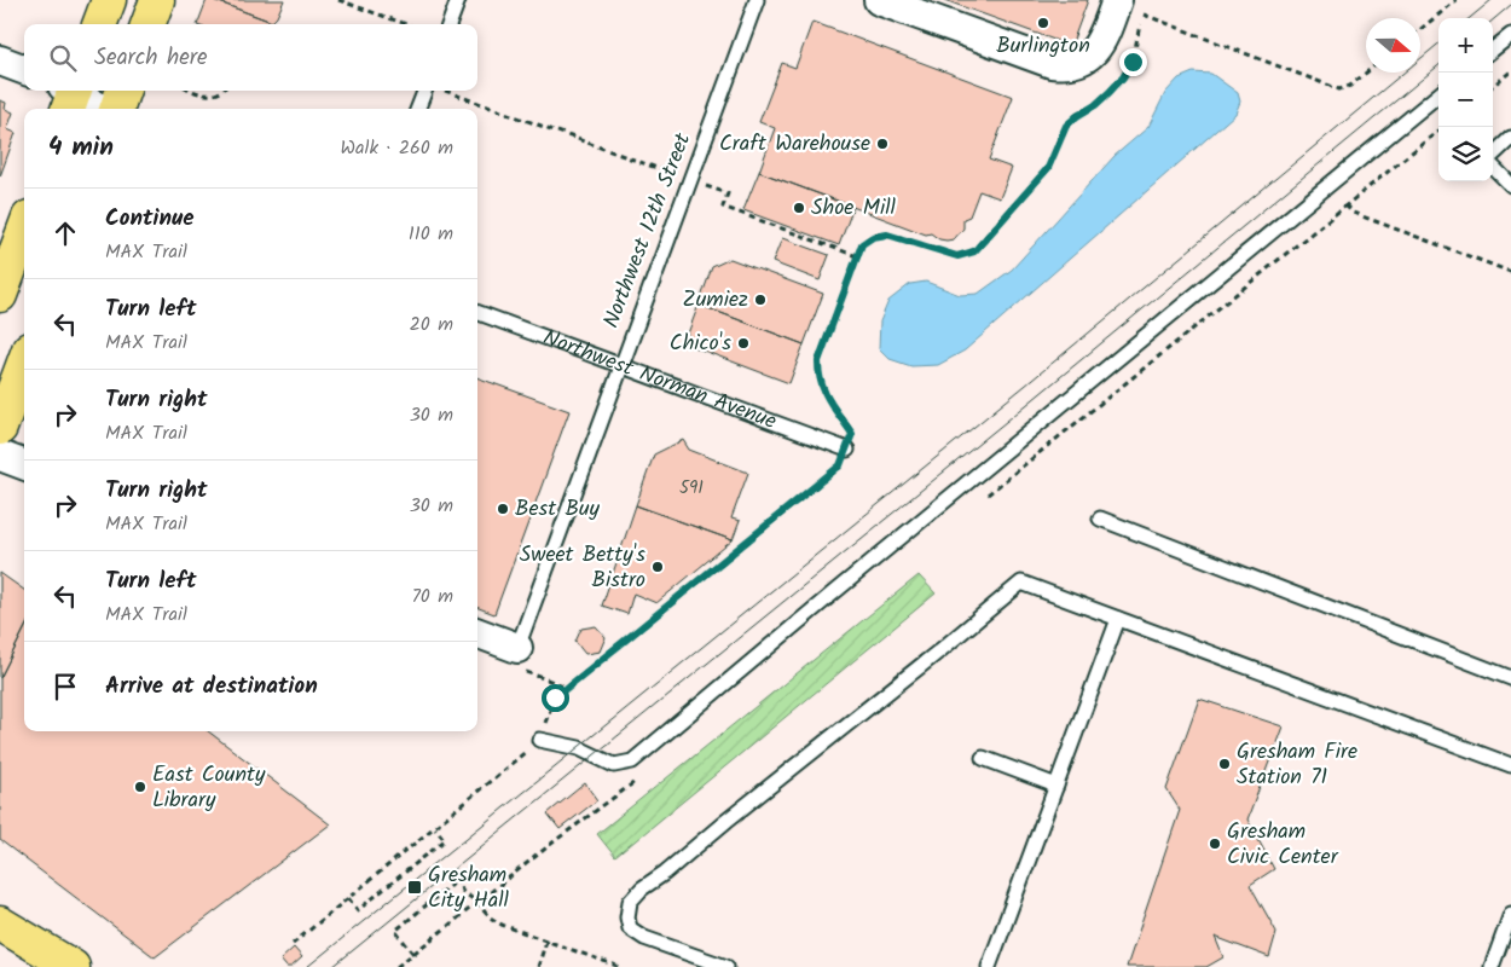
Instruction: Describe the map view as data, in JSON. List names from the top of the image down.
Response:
{
  "streets": {
    "lane": ["Northwest 12th Street", "Northwest Norman Avenue"]
  },
  "crossings": [
    ["Northwest 12th Street", "Northwest Norman Avenue"]
  ],
  "places": {
    "other": [
      "Burlington",
      "Craft Warehouse",
      "Shoe Mill",
      "Zumiez",
      "Chico's",
      "Best Buy",
      "Sweet Betty's Bistro",
      "Gresham Fire Station 71",
      "East County Library",
      "Gresham Civic Center"
    ],
    "transit": ["Gresham City Hall"]
  },
  "house_numbers": ["591"],
  "north": "right",
  "page": {
    "map_buttons": ["+", "−"],
    "search": "Search here",
    "heading": ["4 min", "Walk · 260 m"],
    "list": [
      ["Continue", "MAX Trail", "110 m"],
      ["Turn left", "MAX Trail", "20 m"],
      ["Turn right", "MAX Trail", "30 m"],
      ["Turn right", "MAX Trail", "30 m"],
      ["Turn left", "MAX Trail", "70 m"],
      "Arrive at destination"
    ]
  }
}
